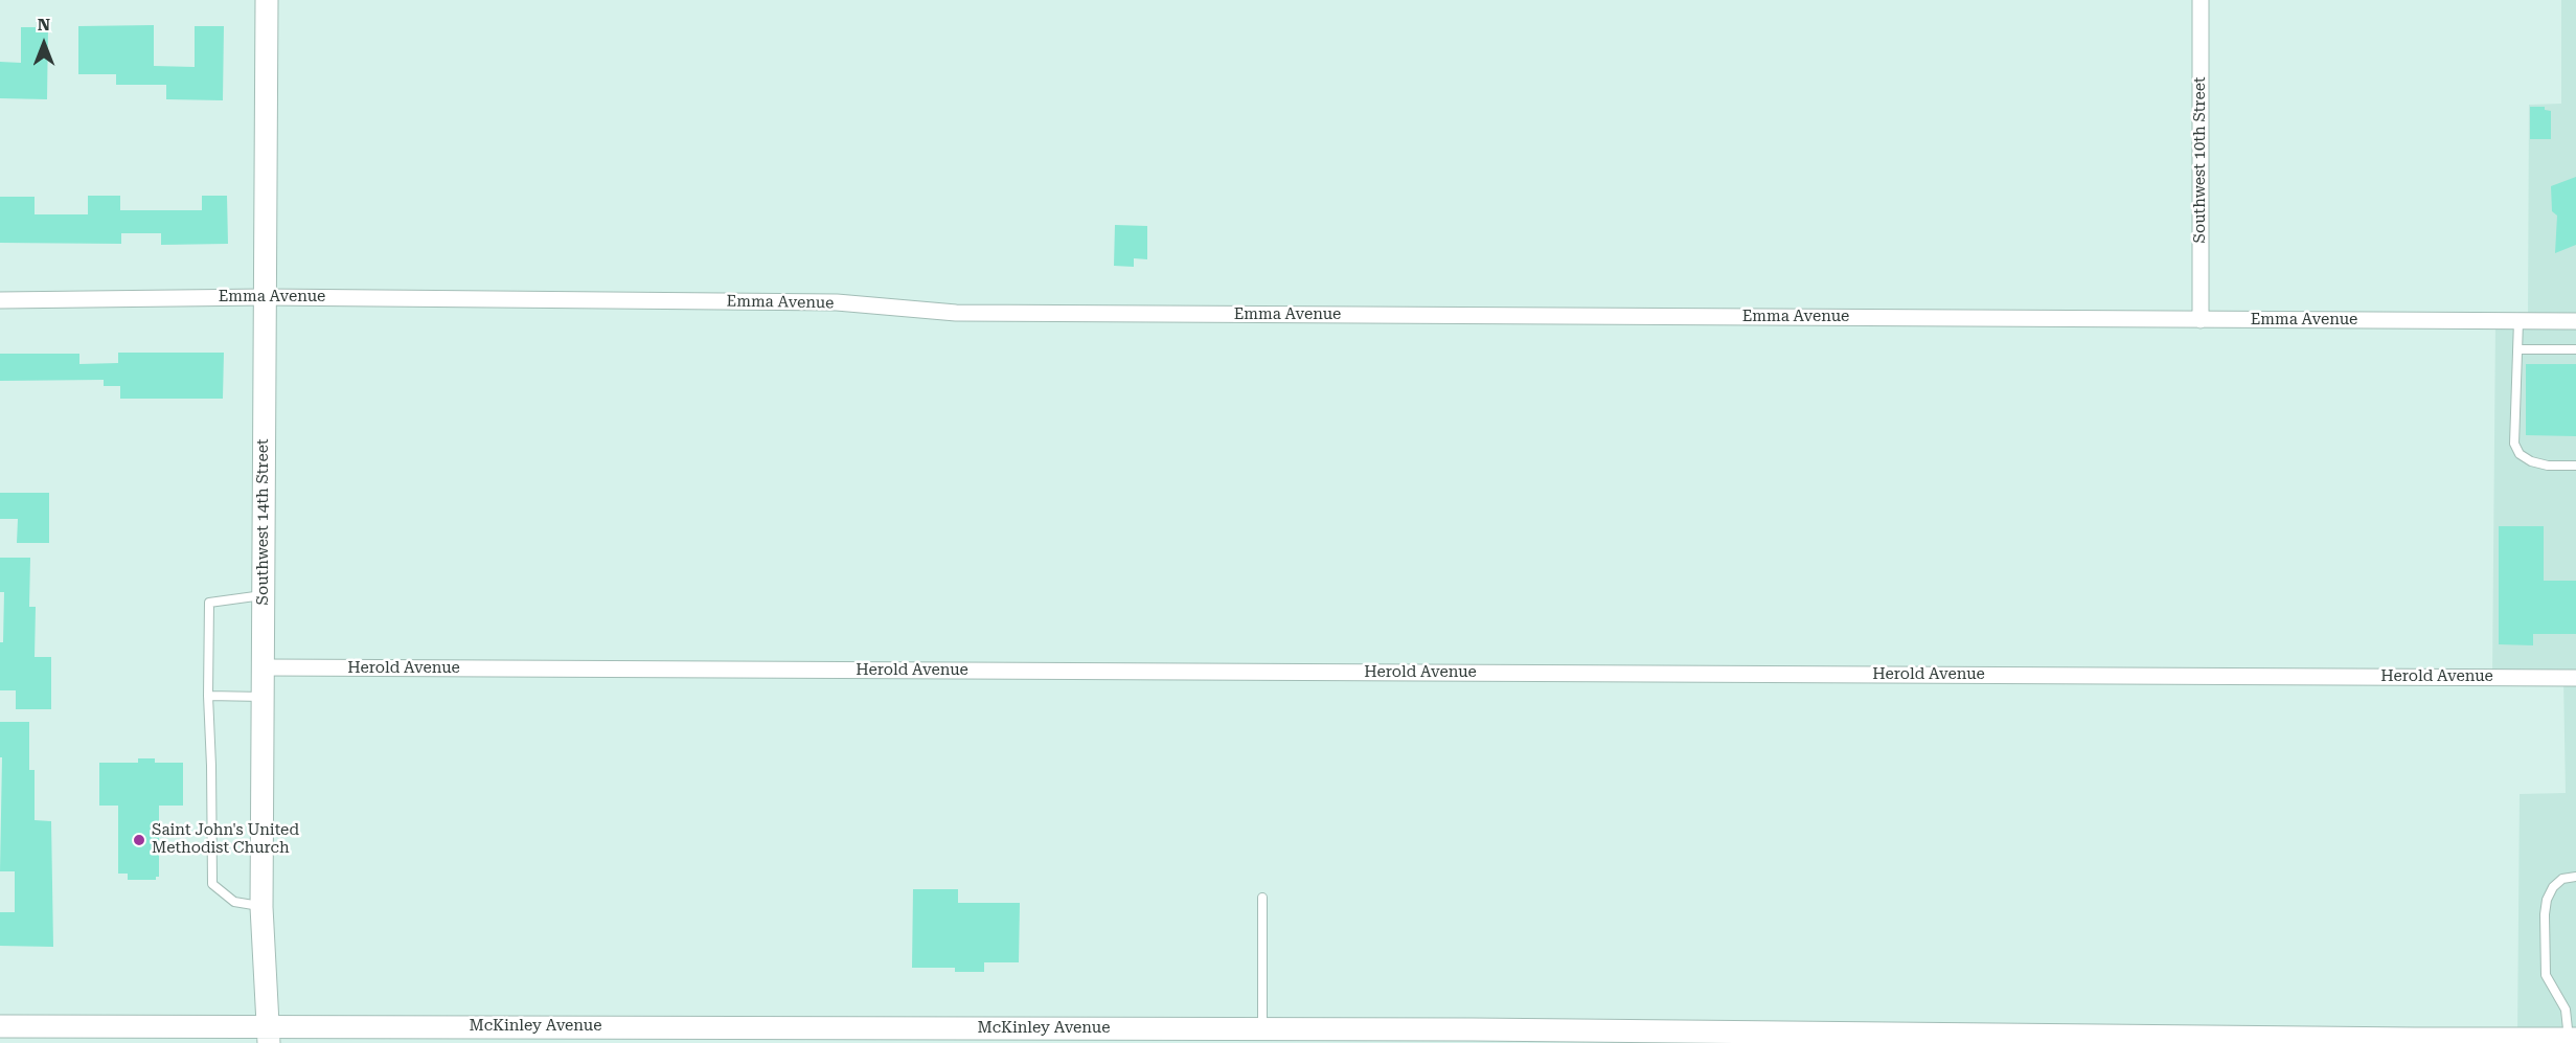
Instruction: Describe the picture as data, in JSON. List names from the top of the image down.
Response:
{
  "streets": {
    "main road": ["Southwest 14th Street", "McKinley Avenue"],
    "street": ["Southwest 10th Street", "Emma Avenue", "Herold Avenue"]
  },
  "crossings": [
    ["Southwest 10th Street", "Emma Avenue"],
    ["Emma Avenue", "Southwest 14th Street"],
    ["Southwest 14th Street", "Herold Avenue"],
    ["Southwest 14th Street", "McKinley Avenue"]
  ],
  "places": ["Saint John's United Methodist Church"],
  "north": "top"
}
